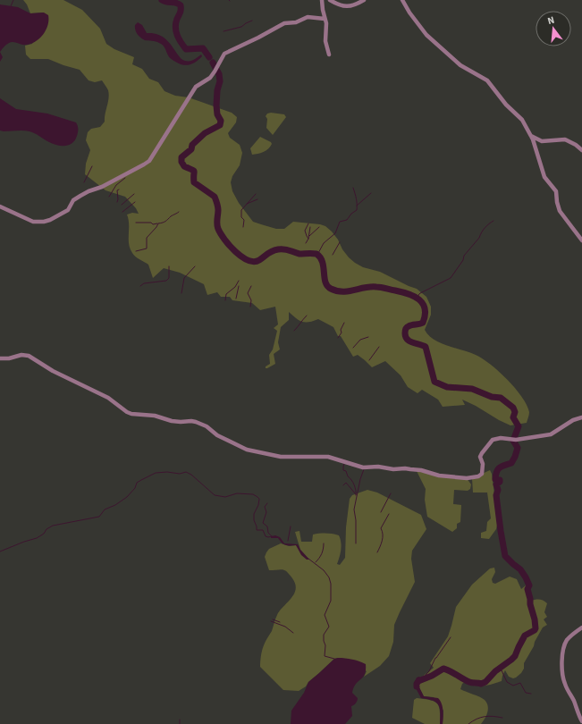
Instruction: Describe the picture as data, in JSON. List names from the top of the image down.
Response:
{
  "north": "top"
}
